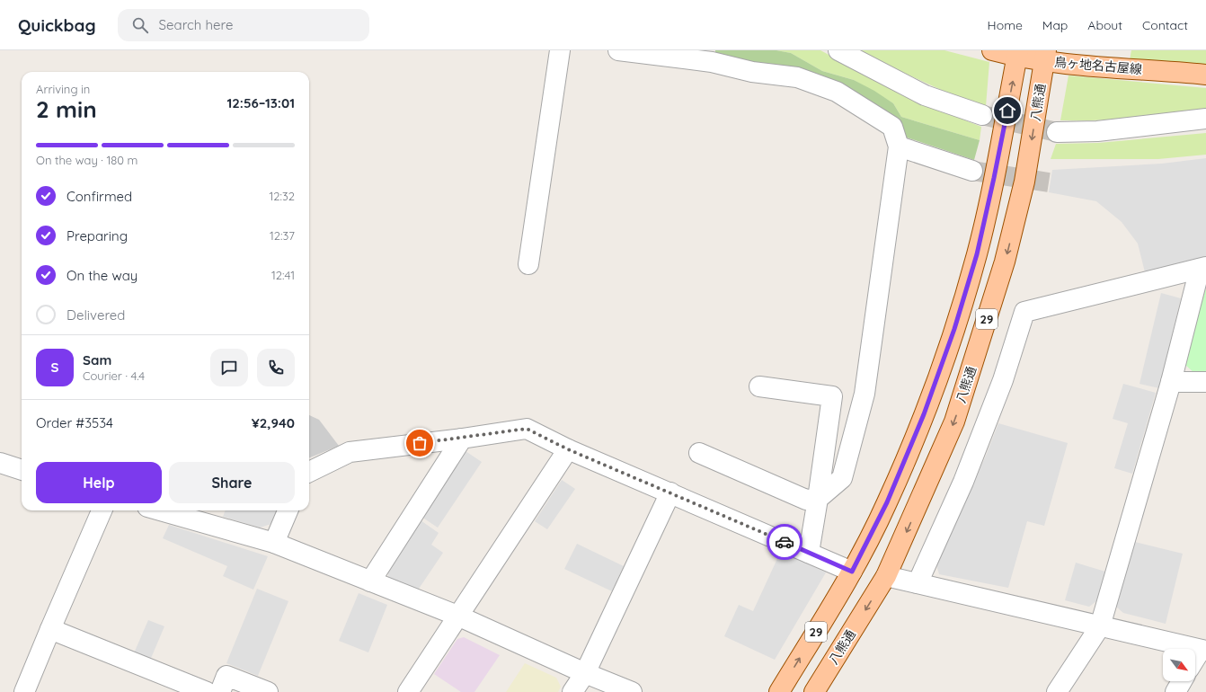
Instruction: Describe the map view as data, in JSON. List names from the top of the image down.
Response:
{
  "streets": {
    "main road": ["鳥ヶ地名古屋線", "八熊通", "29"]
  },
  "crossings": [
    ["鳥ヶ地名古屋線", "八熊通"],
    ["鳥ヶ地名古屋線", "29"]
  ],
  "north": "bottom right",
  "page": {
    "header": "Quickbag",
    "search": "Search here",
    "nav": [
      "Home",
      "Map",
      "About",
      "Contact"
    ],
    "heading": ["2 min", "Arriving in", "12:56–13:01"],
    "panel": [
      "Sam",
      "Courier · 4.4",
      "Order #3534",
      "¥2,940"
    ],
    "bar": "On the way · 180 m",
    "list": [
      ["Confirmed", "12:32"],
      ["Preparing", "12:37"],
      ["On the way", "12:41"],
      "Delivered"
    ],
    "round": "S",
    "buttons": ["Help", "Share"]
  }
}
